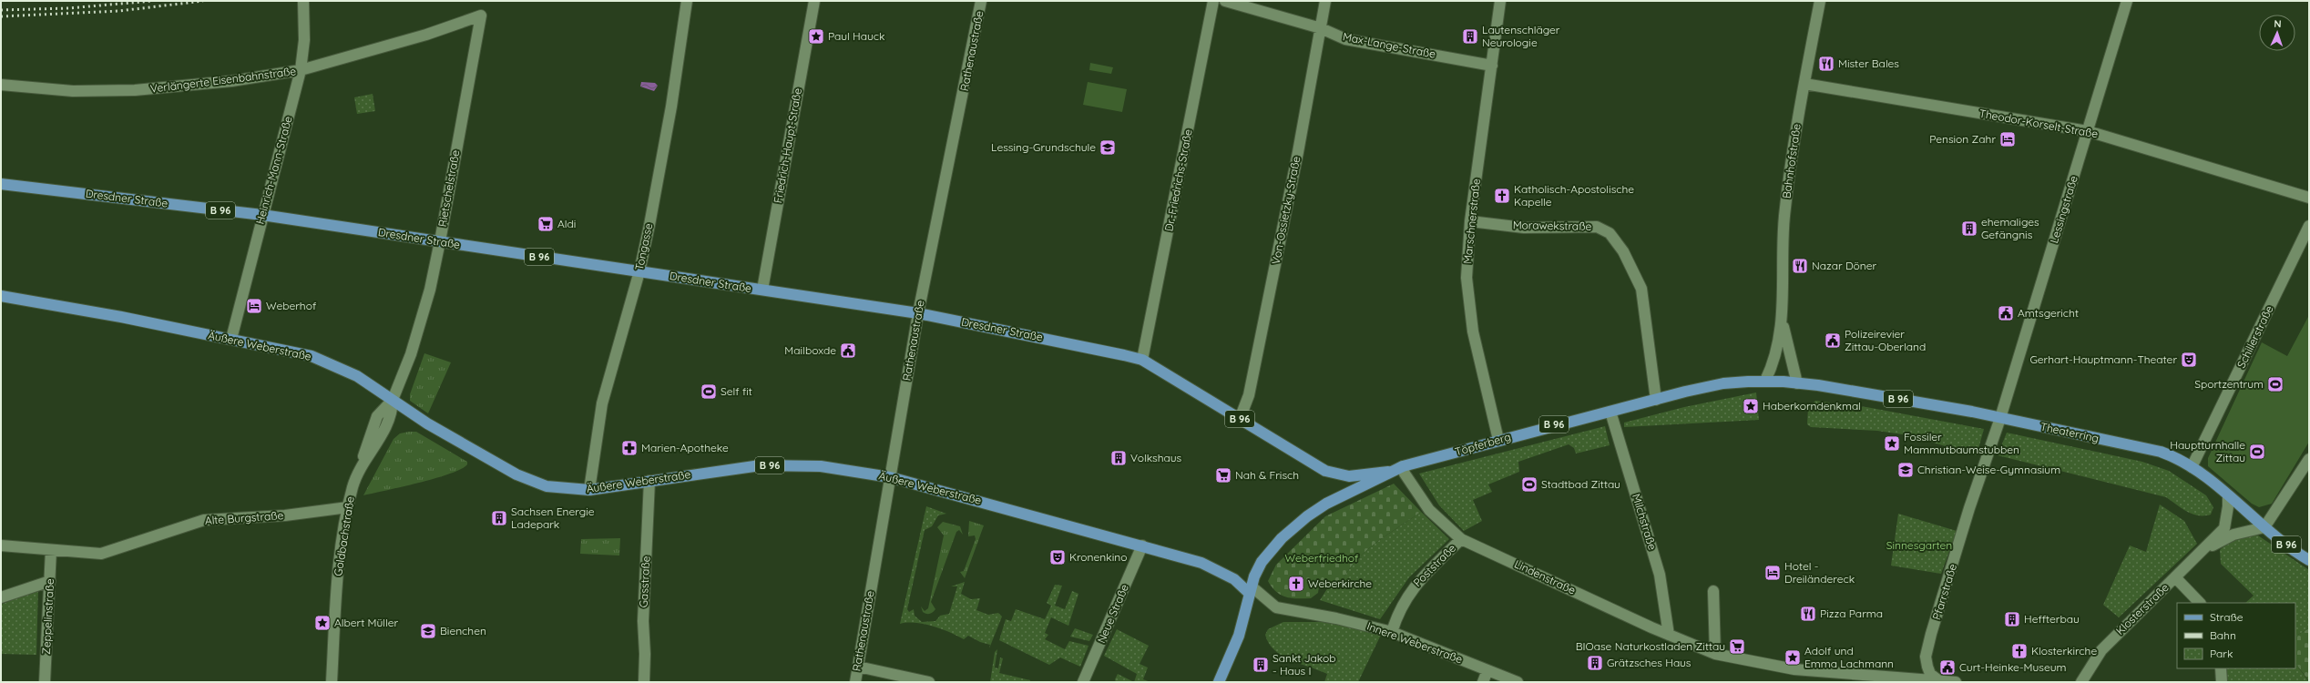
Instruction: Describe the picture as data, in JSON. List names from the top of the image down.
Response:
{
  "streets": {
    "main road": [
      "Dresdner Straße",
      "B 96",
      "Äußere Weberstraße",
      "Theaterring",
      "Töpferberg"
    ],
    "street": [
      "Max-Lange-Straße",
      "Rathenaustraße",
      "Verlängerte Eisenbahnstraße",
      "Theodor-Korselt-Straße",
      "Friedrich-Haupt-Straße",
      "Bahnhofstraße",
      "Heinrich-Mann-Straße",
      "Dr.-Friedrichs-Straße",
      "Rietschelstraße",
      "Lessingstraße",
      "Von-Ossietzky-Straße",
      "Marschnerstraße",
      "Morawekstraße",
      "Tongasse",
      "Schillerstraße",
      "Alte Burgstraße",
      "Milchstraße",
      "Goldbachstraße",
      "Poststraße",
      "Lindenstraße",
      "Gasstraße",
      "Pfarrstraße",
      "Klosterstraße",
      "Neue Straße",
      "Zeppelinstraße",
      "Innere Weberstraße"
    ]
  },
  "crossings": [
    ["Max-Lange-Straße", "Von-Ossietzky-Straße"],
    ["Max-Lange-Straße", "Marschnerstraße"],
    ["Rathenaustraße", "Dresdner Straße"],
    ["Rathenaustraße", "Äußere Weberstraße"],
    ["Verlängerte Eisenbahnstraße", "Heinrich-Mann-Straße"],
    ["Verlängerte Eisenbahnstraße", "Rietschelstraße"],
    ["Theodor-Korselt-Straße", "Bahnhofstraße"],
    ["Theodor-Korselt-Straße", "Lessingstraße"],
    ["Friedrich-Haupt-Straße", "Dresdner Straße"],
    ["Bahnhofstraße", "B 96"],
    ["Bahnhofstraße", "Theaterring"],
    ["Bahnhofstraße", "Töpferberg"],
    ["Heinrich-Mann-Straße", "Dresdner Straße"],
    ["Heinrich-Mann-Straße", "Äußere Weberstraße"],
    ["Dr.-Friedrichs-Straße", "Dresdner Straße"],
    ["Rietschelstraße", "Dresdner Straße"],
    ["Rietschelstraße", "Äußere Weberstraße"],
    ["Rietschelstraße", "Goldbachstraße"],
    ["Dresdner Straße", "Von-Ossietzky-Straße"],
    ["Dresdner Straße", "Tongasse"],
    ["Dresdner Straße", "Töpferberg"],
    ["Lessingstraße", "Theaterring"],
    ["Lessingstraße", "Pfarrstraße"],
    ["B 96", "Äußere Weberstraße"],
    ["B 96", "Theaterring"],
    ["B 96", "Töpferberg"],
    ["B 96", "Innere Weberstraße"],
    ["Marschnerstraße", "Morawekstraße"],
    ["Marschnerstraße", "Töpferberg"],
    ["Morawekstraße", "Töpferberg"],
    ["Tongasse", "Äußere Weberstraße"],
    ["Schillerstraße", "Theaterring"],
    ["Äußere Weberstraße", "Töpferberg"],
    ["Äußere Weberstraße", "Goldbachstraße"],
    ["Äußere Weberstraße", "Gasstraße"],
    ["Äußere Weberstraße", "Neue Straße"],
    ["Äußere Weberstraße", "Innere Weberstraße"],
    ["Theaterring", "Pfarrstraße"],
    ["Theaterring", "Klosterstraße"],
    ["Töpferberg", "Milchstraße"],
    ["Töpferberg", "Lindenstraße"],
    ["Töpferberg", "Innere Weberstraße"],
    ["Alte Burgstraße", "Goldbachstraße"],
    ["Alte Burgstraße", "Zeppelinstraße"],
    ["Milchstraße", "Lindenstraße"],
    ["Poststraße", "Lindenstraße"],
    ["Poststraße", "Innere Weberstraße"],
    ["Lindenstraße", "Pfarrstraße"]
  ],
  "parks": ["Sinnesgarten", "Weberfriedhof"],
  "places": {
    "place": [
      "Paul Hauck",
      "Haberkorndenkmal",
      "Fossiler Mammutbaumstubben",
      "Albert Müller",
      "Adolf und Emma Lachmann"
    ],
    "building": [
      "Lautenschläger Neurologie",
      "ehemaliges Gefängnis",
      "Volkshaus",
      "Sachsen Energie Ladepark",
      "Heffterbau",
      "Grätzsches Haus",
      "Sankt Jakob - Haus I"
    ],
    "restaurant": ["Mister Bales", "Nazar Döner", "Pizza Parma"],
    "hotel": ["Pension Zahr", "Weberhof", "Hotel - Dreiländereck"],
    "school or university": ["Lessing-Grundschule", "Christian-Weise-Gymnasium", "Bienchen"],
    "church": ["Katholisch-Apostolische Kapelle", "Weberkirche", "Klosterkirche"],
    "supermarket": ["Aldi", "Nah & Frisch", "BIOase Naturkostladen Zittau"],
    "public building": [
      "Amtsgericht",
      "Polizeirevier Zittau-Oberland",
      "Mailboxde",
      "Curt-Heinke-Museum"
    ],
    "theatre": ["Gerhart-Hauptmann-Theater", "Kronenkino"],
    "sports": [
      "Sportzentrum",
      "Self fit",
      "Hauptturnhalle Zittau",
      "Stadtbad Zittau"
    ],
    "pharmacy": ["Marien-Apotheke"]
  },
  "legend": ["Straße", "Bahn", "Park"],
  "north": "top"
}
